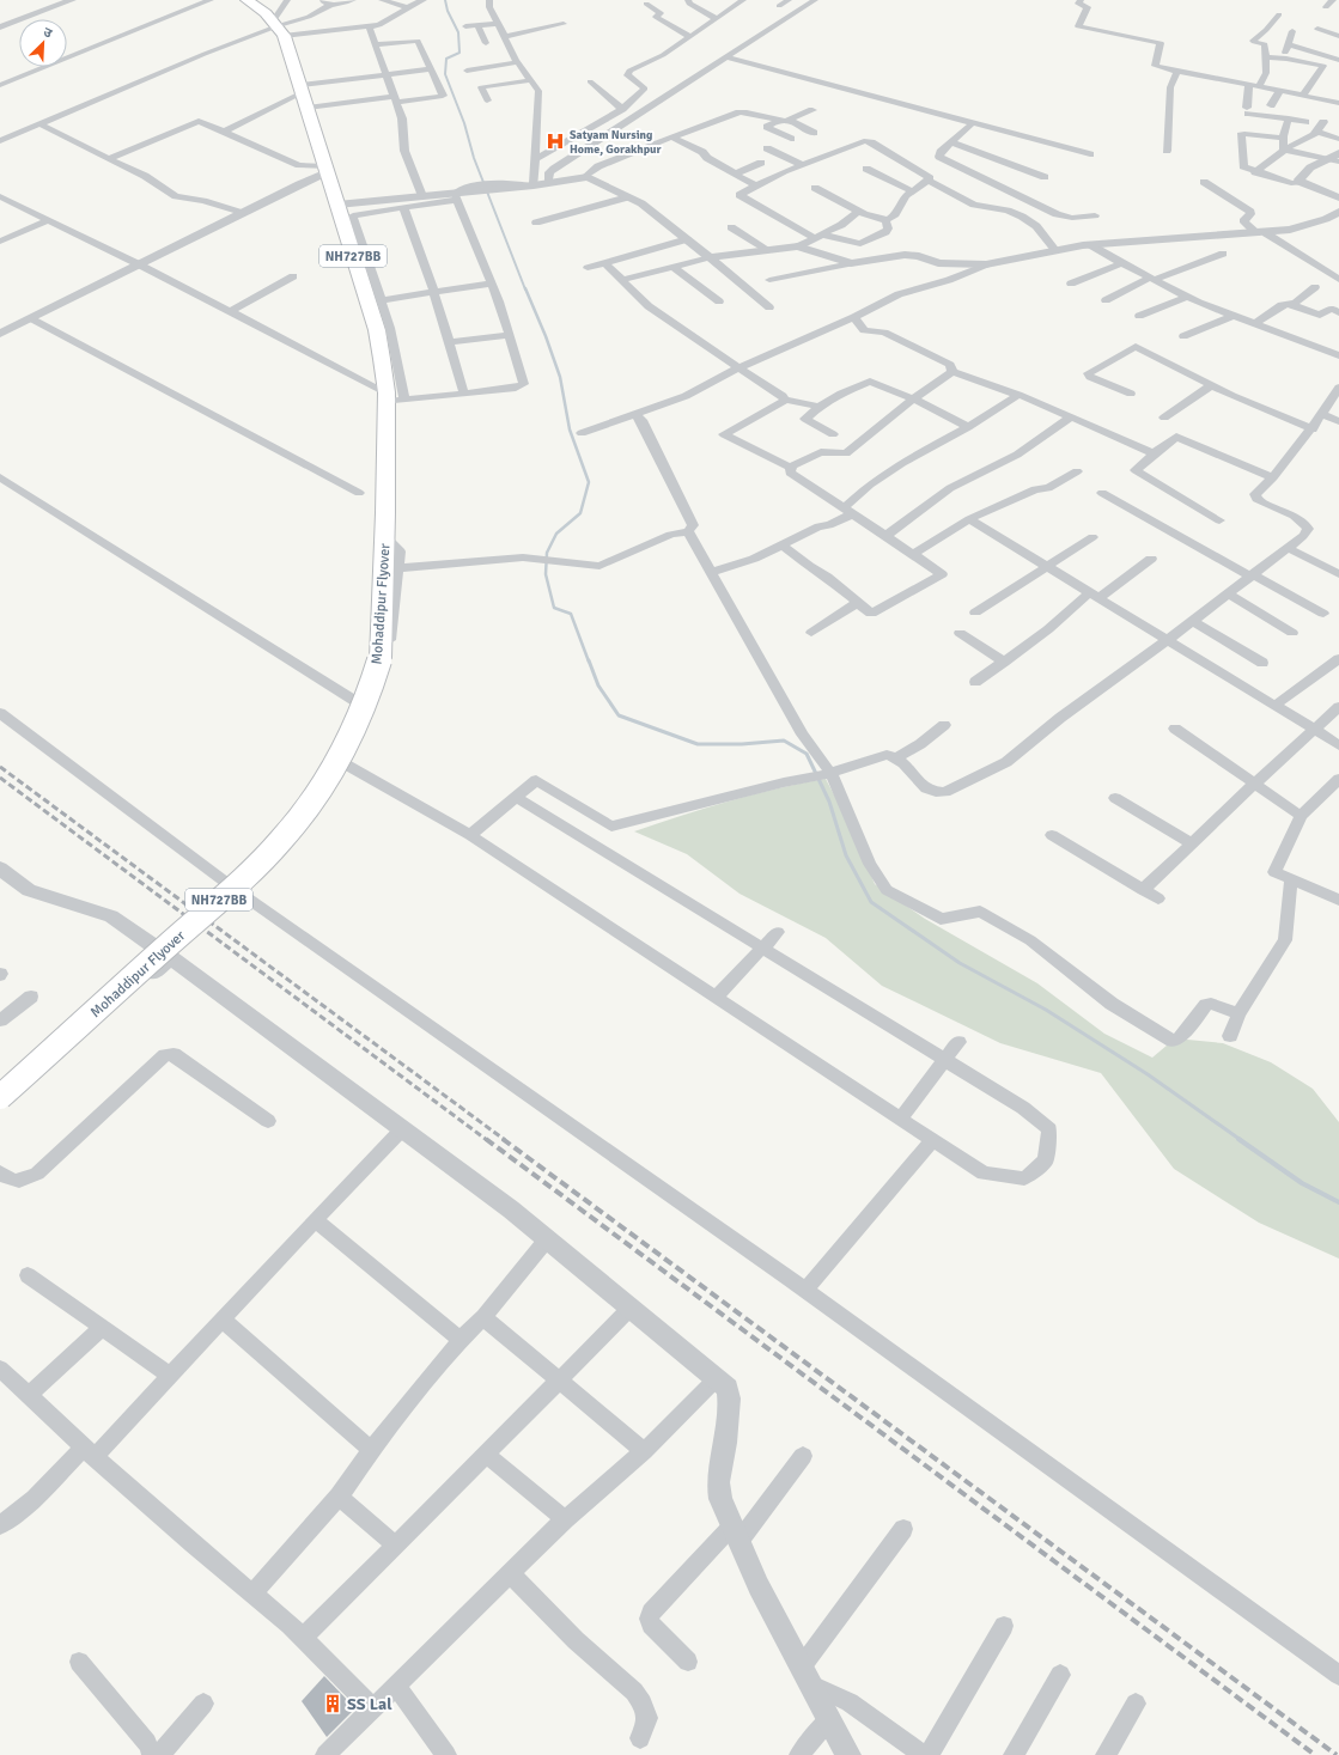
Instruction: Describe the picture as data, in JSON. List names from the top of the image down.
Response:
{
  "streets": {
    "highway": ["NH727BB", "Mohaddipur Flyover"]
  },
  "crossings": [
    ["NH727BB", "Mohaddipur Flyover"]
  ],
  "places": {
    "hospital": ["Satyam Nursing Home, Gorakhpur"],
    "building": ["SS Lal"]
  },
  "north": "top right"
}
